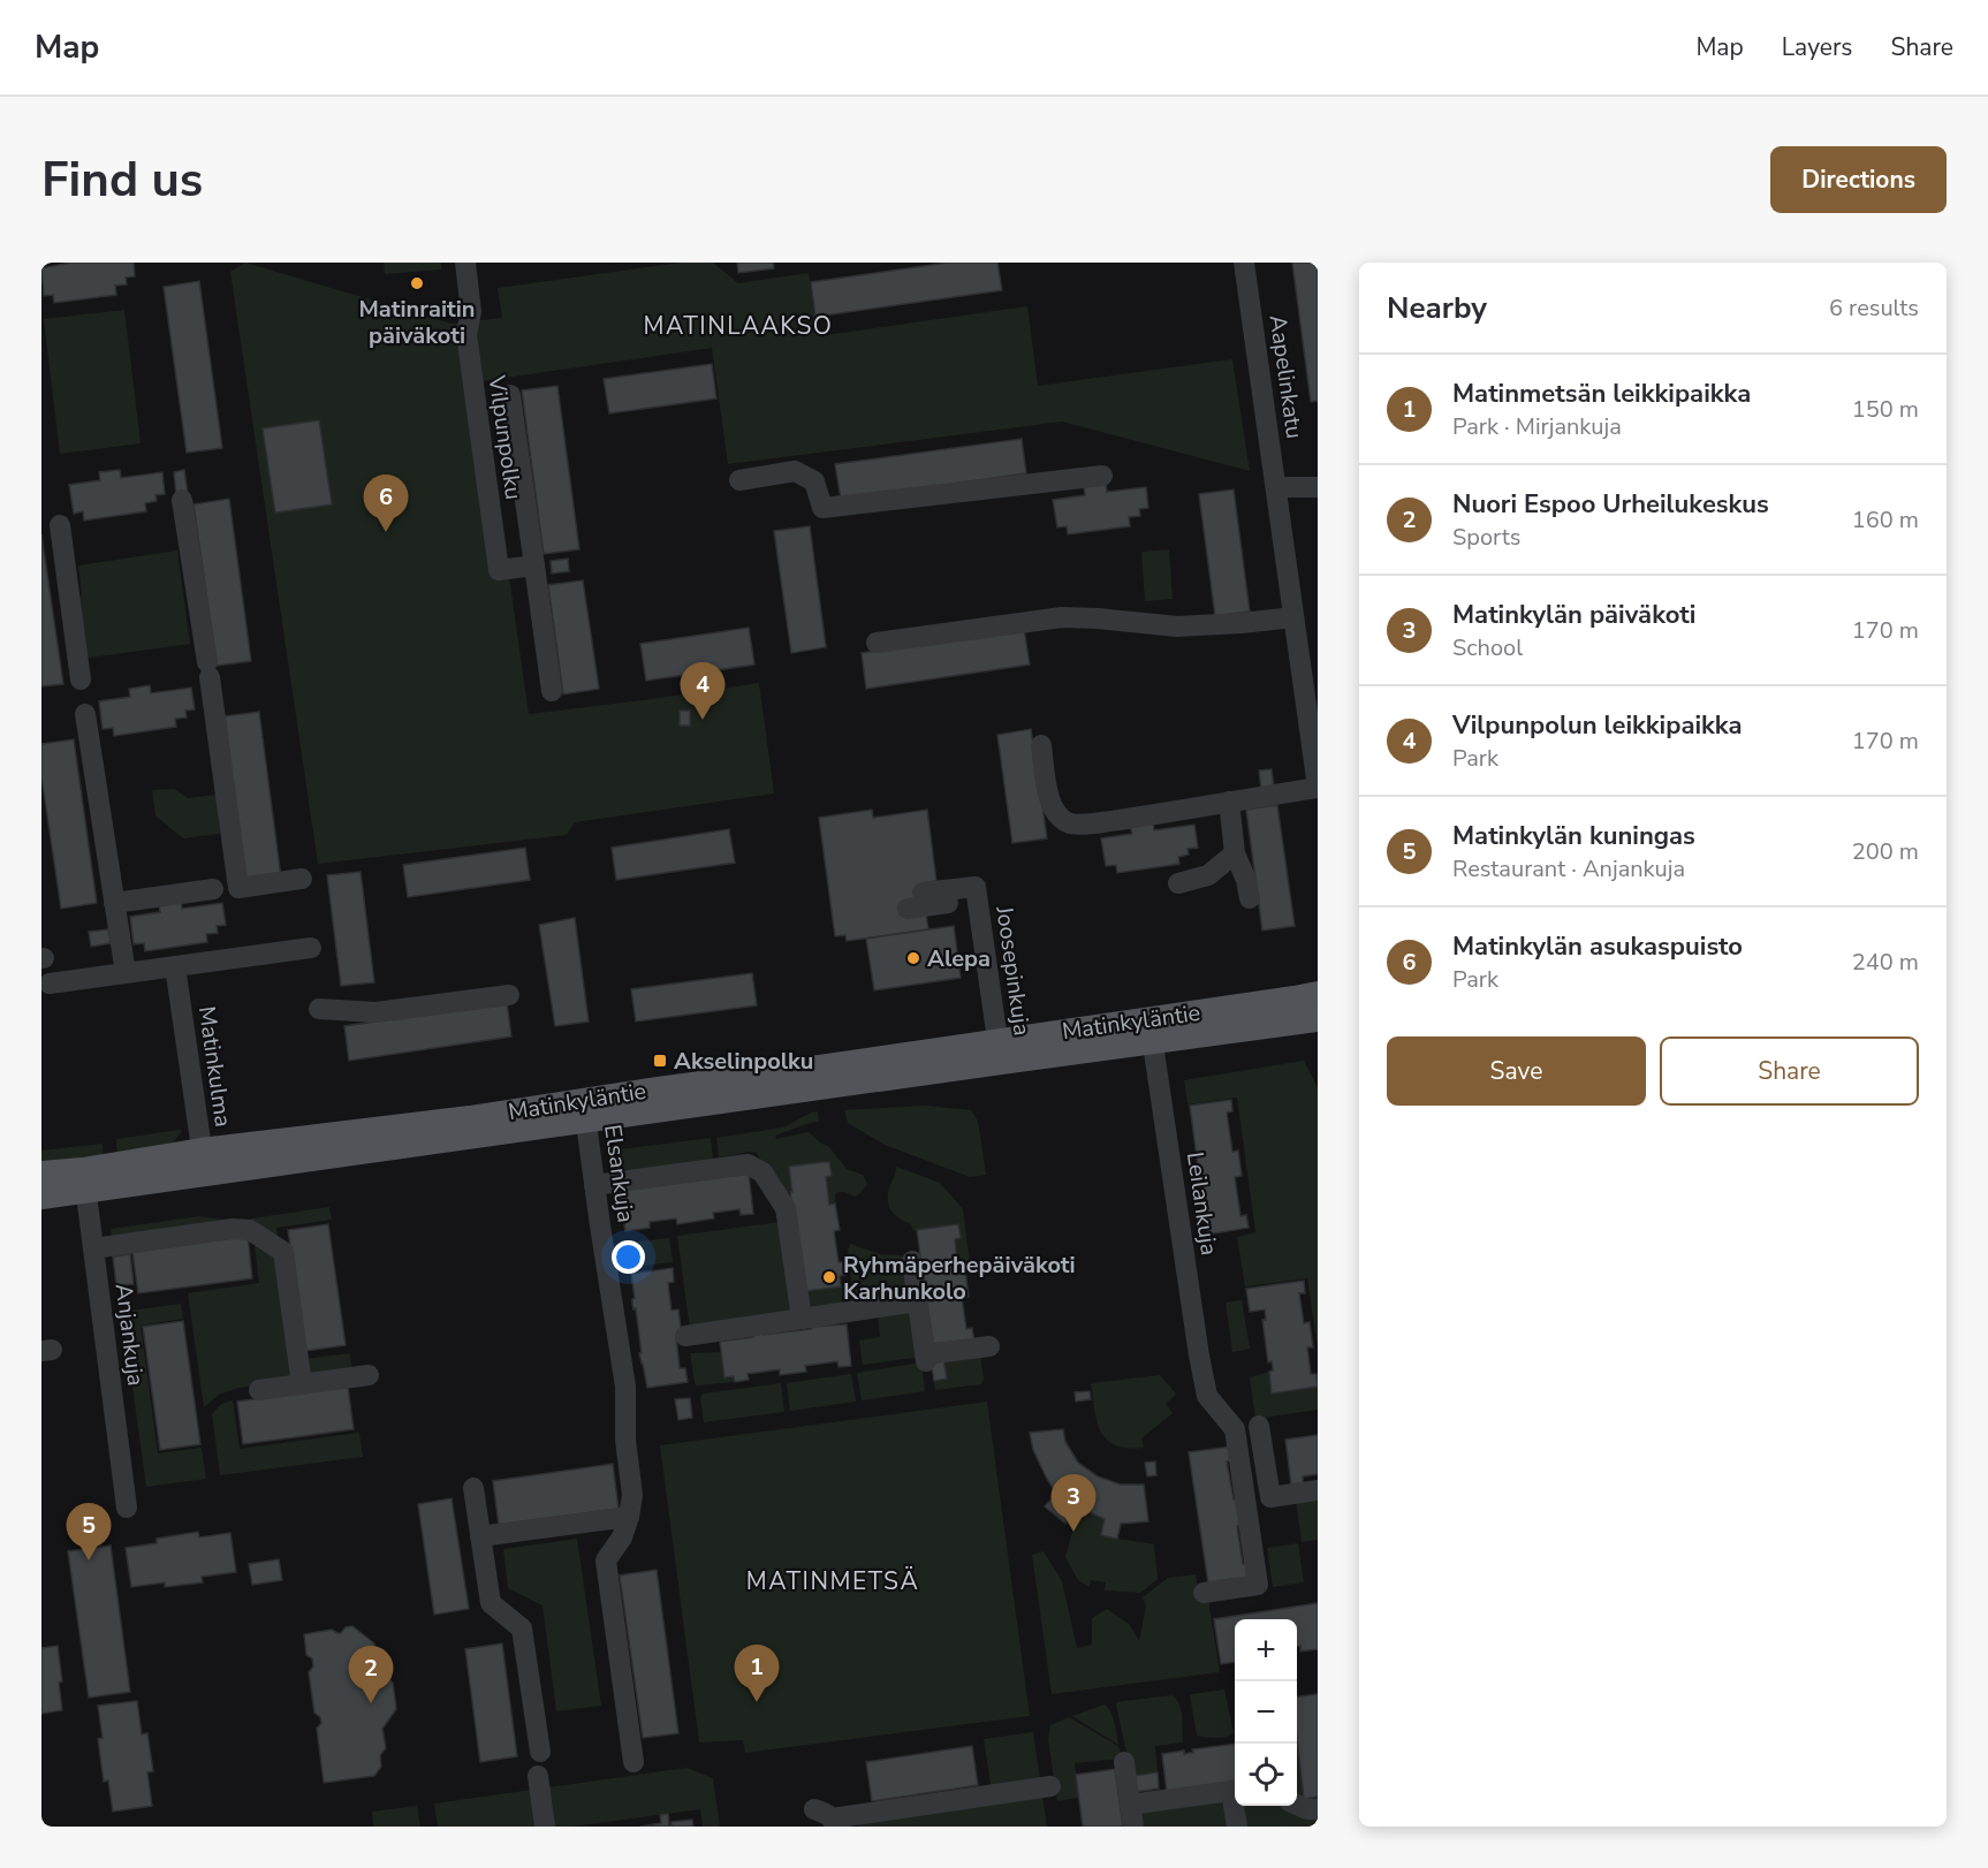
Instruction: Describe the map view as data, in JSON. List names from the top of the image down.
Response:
{
  "streets": {
    "main road": ["Matinkyläntie"],
    "street": [
      "Aapelinkatu",
      "Vilpunpolku",
      "Joosepinkuja",
      "Matinkulma",
      "Elsankuja",
      "Leilankuja",
      "Anjankuja"
    ]
  },
  "crossings": [
    ["Joosepinkuja", "Matinkyläntie"],
    ["Matinkyläntie", "Matinkulma"],
    ["Matinkyläntie", "Elsankuja"],
    ["Matinkyläntie", "Leilankuja"],
    ["Matinkyläntie", "Anjankuja"]
  ],
  "districts": ["MATINLAAKSO", "MATINMETSÄ"],
  "places": {
    "other": ["Matinraitin päiväkoti", "Alepa", "Ryhmäperhepäiväkoti Karhunkolo"],
    "transit": ["Akselinpolku"]
  },
  "page": {
    "header": "Map",
    "nav": ["Map", "Layers", "Share"],
    "buttons": [
      "Directions",
      ["Save", "Share"]
    ],
    "title": "Find us",
    "heading": ["Nearby", "6 results"],
    "list": [
      {
        "mark": "1",
        "name": "Matinmetsän leikkipaikka",
        "note": "Park · Mirjankuja",
        "value": "150 m"
      },
      {
        "mark": "2",
        "name": "Nuori Espoo Urheilukeskus",
        "note": "Sports",
        "value": "160 m"
      },
      {
        "mark": "3",
        "name": "Matinkylän päiväkoti",
        "note": "School",
        "value": "170 m"
      },
      {
        "mark": "4",
        "name": "Vilpunpolun leikkipaikka",
        "note": "Park",
        "value": "170 m"
      },
      {
        "mark": "5",
        "name": "Matinkylän kuningas",
        "note": "Restaurant · Anjankuja",
        "value": "200 m"
      },
      {
        "mark": "6",
        "name": "Matinkylän asukaspuisto",
        "note": "Park",
        "value": "240 m"
      }
    ],
    "pins": [
      "6",
      "4",
      "3",
      "5",
      "1",
      "2"
    ],
    "map_buttons": ["+", "−"]
  }
}
